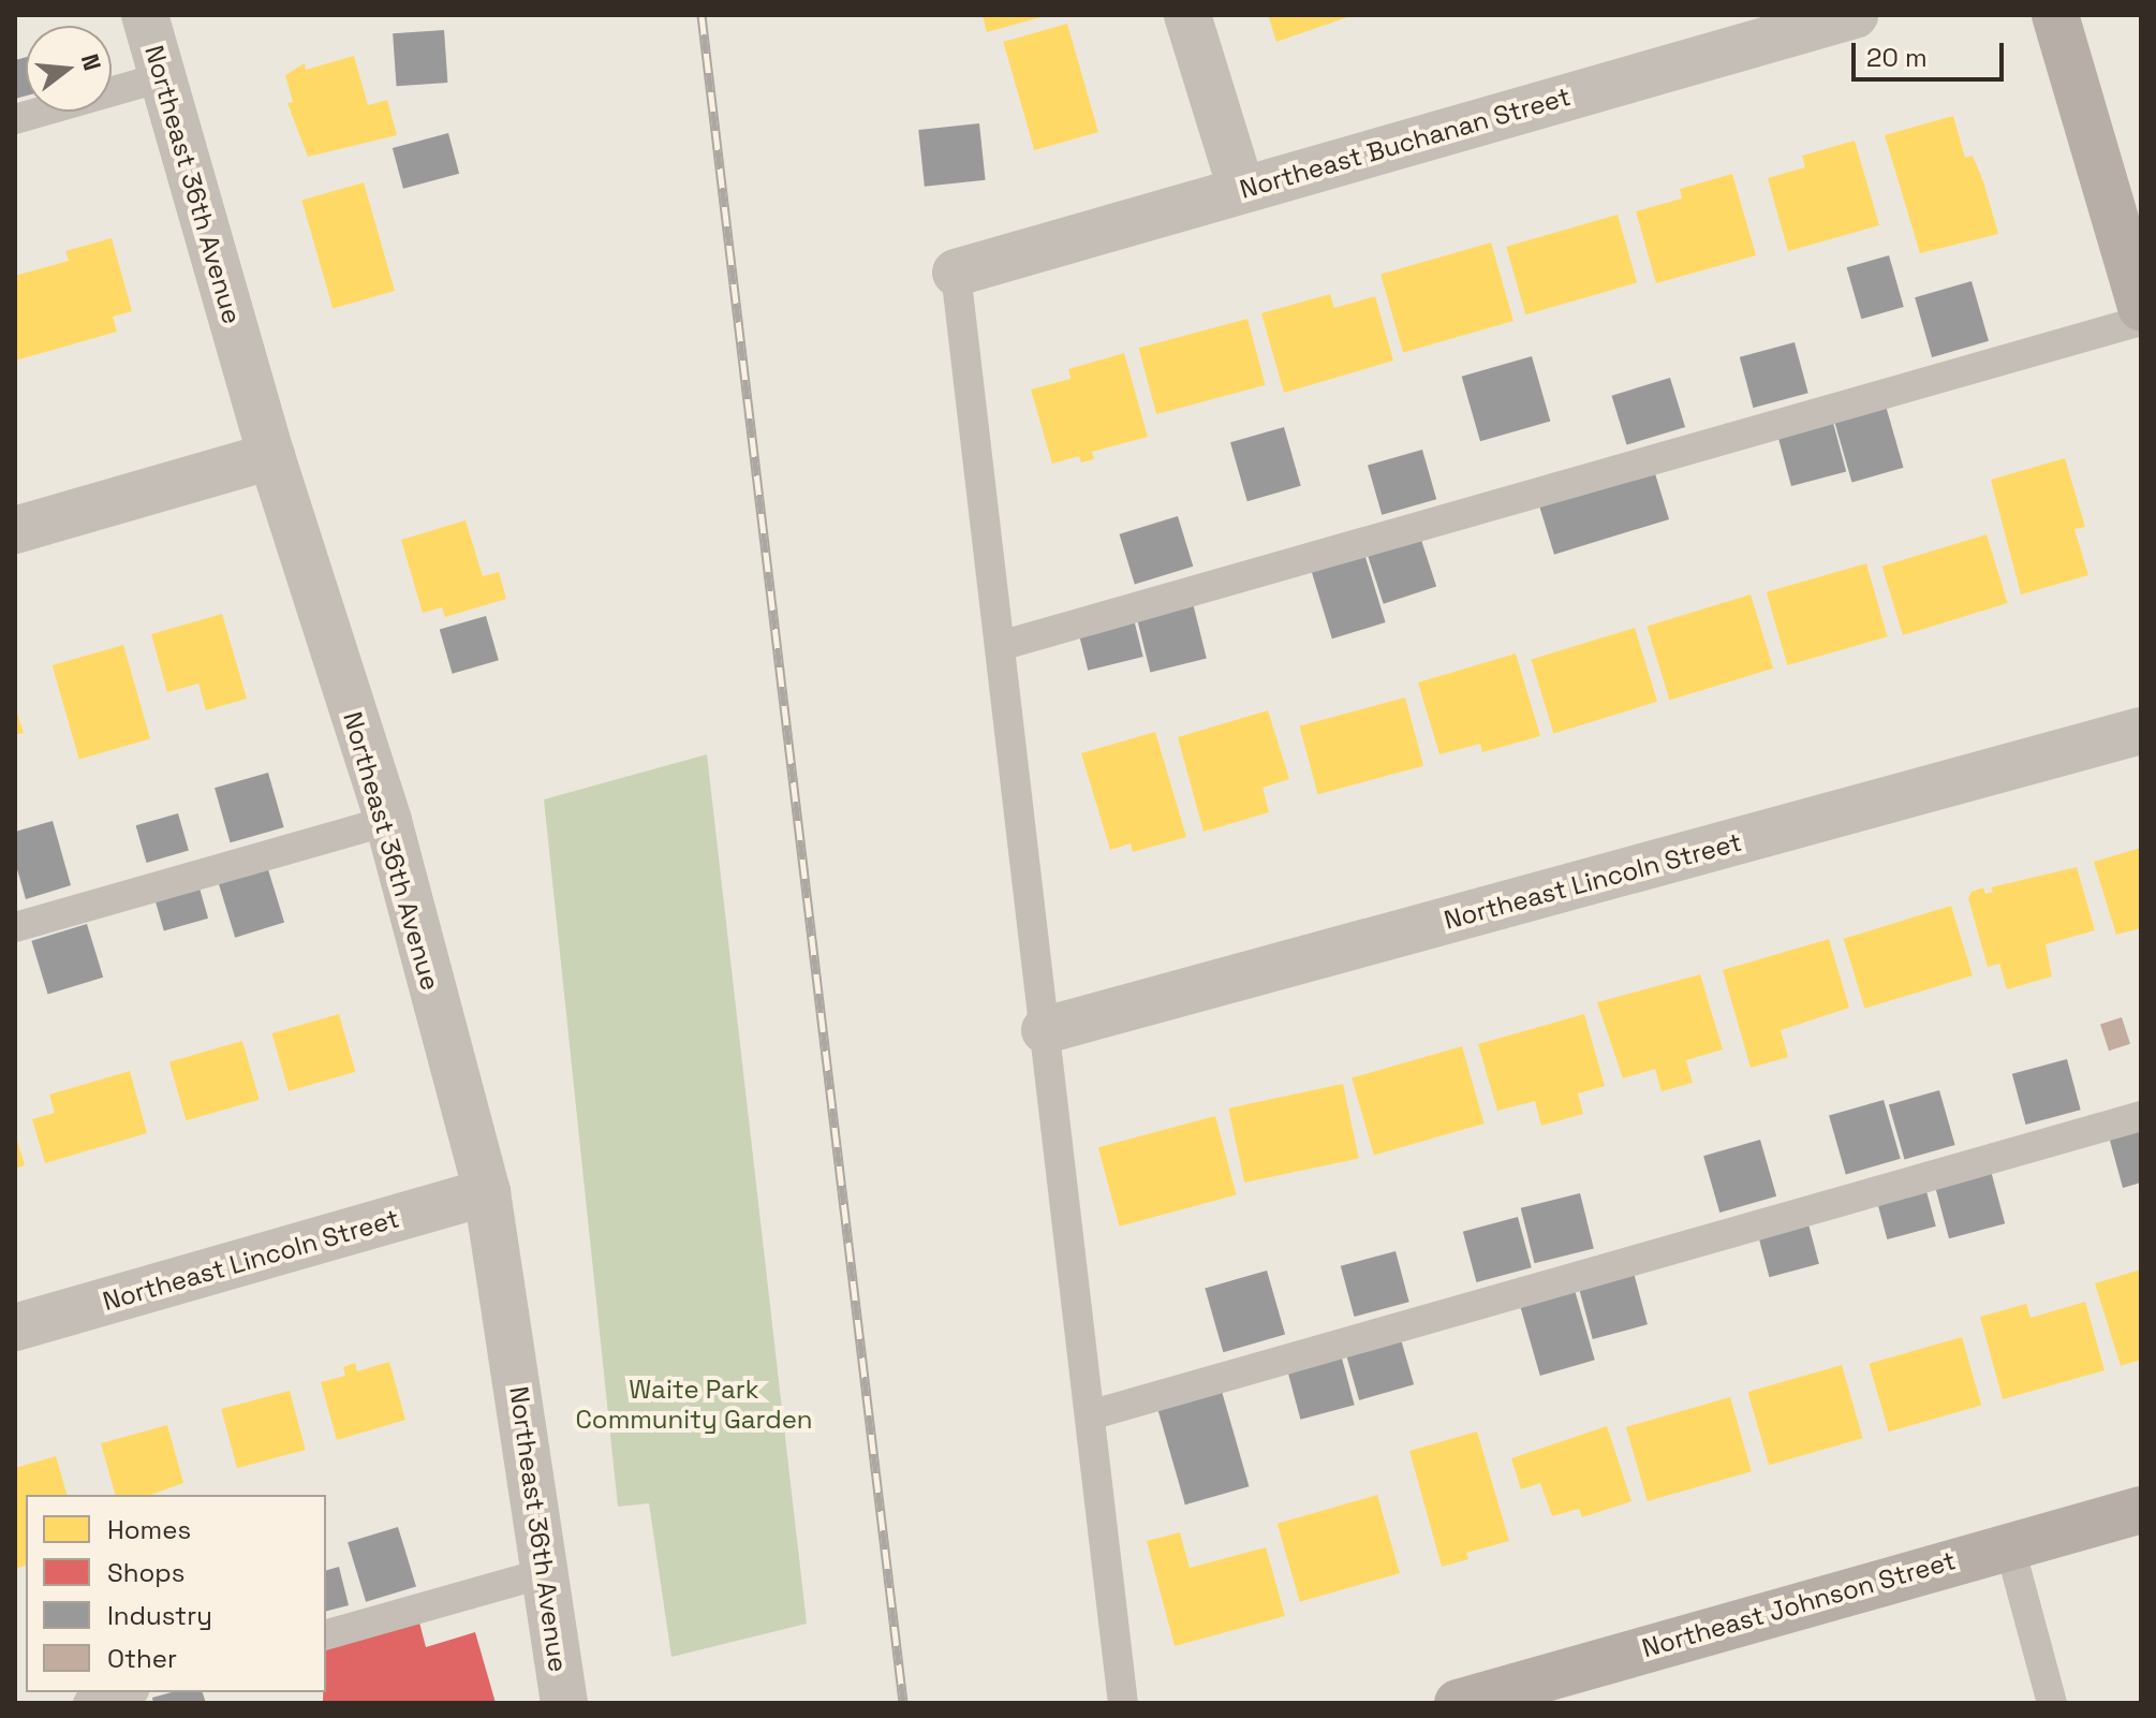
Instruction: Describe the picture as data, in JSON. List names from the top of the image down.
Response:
{
  "streets": {
    "street": [
      "Northeast Buchanan Street",
      "Northeast 36th Avenue",
      "Northeast Lincoln Street",
      "Northeast Johnson Street"
    ]
  },
  "crossings": [
    ["Northeast 36th Avenue", "Northeast Lincoln Street"]
  ],
  "parks": ["Waite Park Community Garden"],
  "legend": [
    "Homes",
    "Shops",
    "Industry",
    "Other"
  ],
  "scale_bar": "20 m",
  "north": "right"
}
